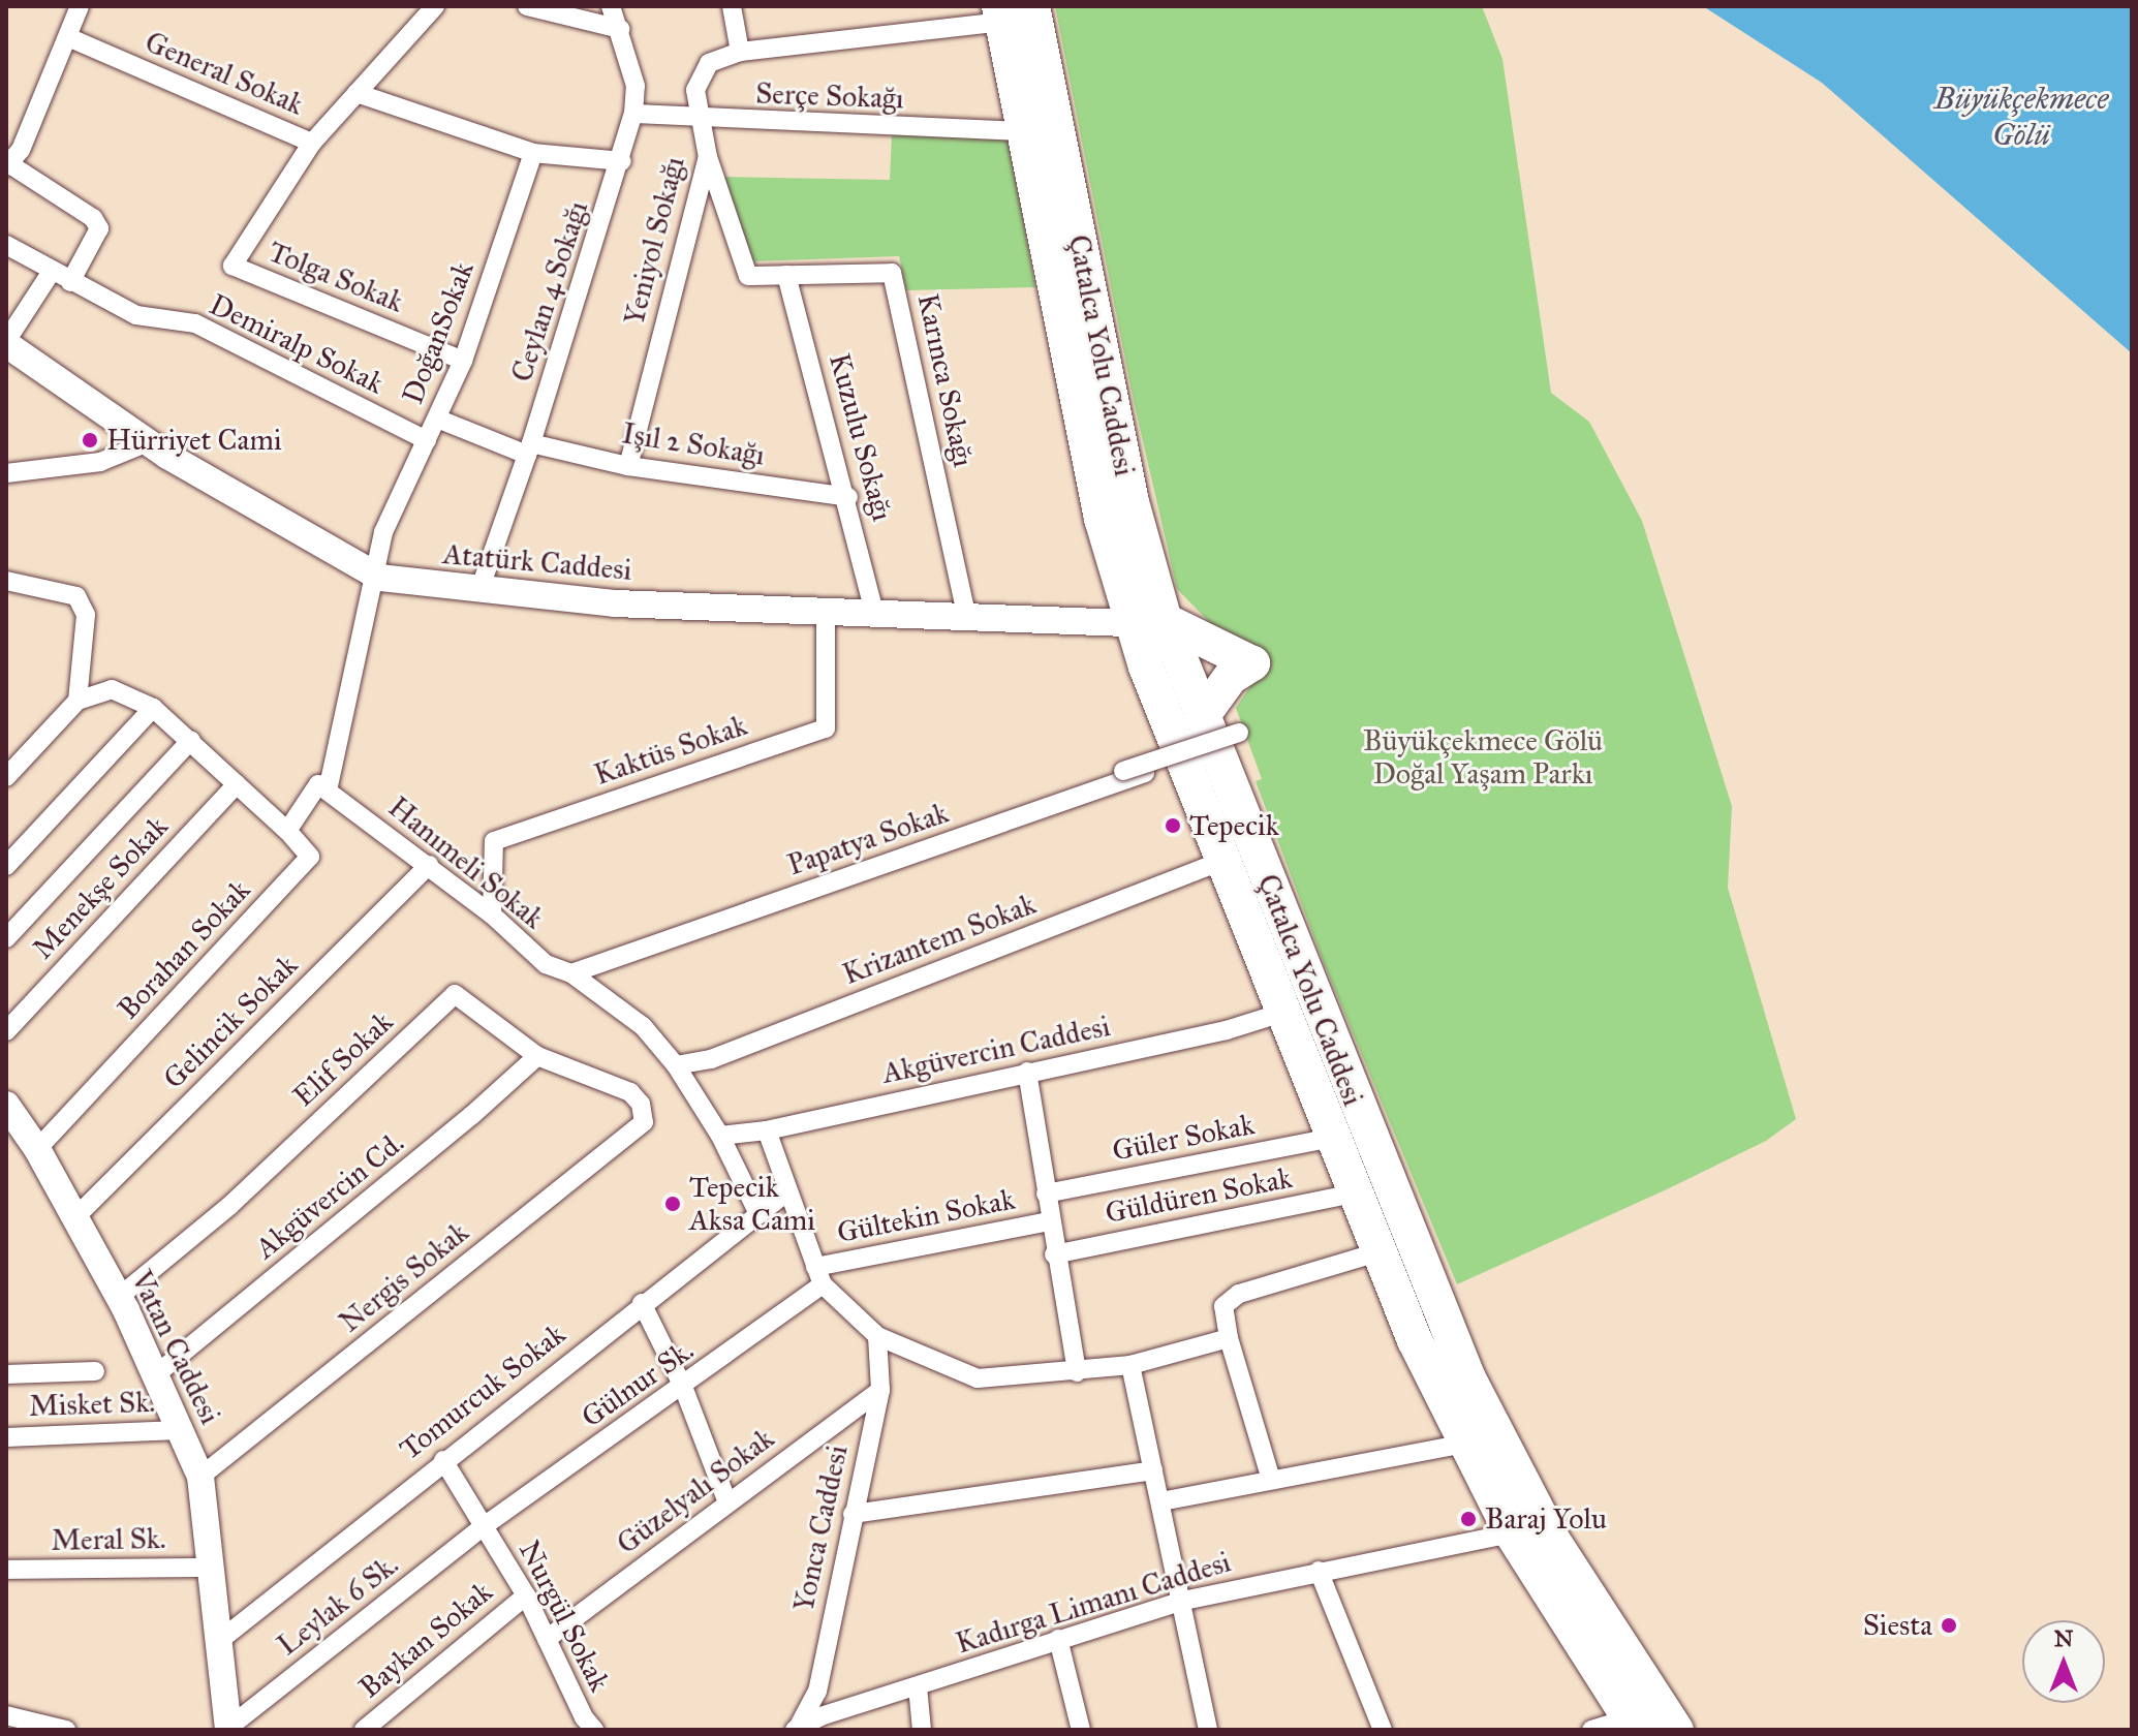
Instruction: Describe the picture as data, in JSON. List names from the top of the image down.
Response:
{
  "streets": {
    "highway": ["Çatalca Yolu Caddesi"],
    "main road": ["Atatürk Caddesi", "Vatan Caddesi"],
    "street": [
      "General Sokak",
      "Serçe Sokağı",
      "Yeniyol Sokağı",
      "Tolga Sokak",
      "Ceylan 4 Sokağı",
      "DoğanSokak",
      "Demiralp Sokak",
      "Karınca Sokağı",
      "Kuzulu Sokağı",
      "Işıl 2 Sokağı",
      "Kaktüs Sokak",
      "Papatya Sokak",
      "Hanımeli Sokak",
      "Menekşe Sokak",
      "Krizantem Sokak",
      "Borahan Sokak",
      "Gelincik Sokak",
      "Akgüvercin Caddesi",
      "Elif Sokak",
      "Güler Sokak",
      "Akgüvercin Cd.",
      "Güldüren Sokak",
      "Gültekin Sokak",
      "Nergis Sokak",
      "Gülnur Sk.",
      "Tomurcuk Sokak",
      "Misket Sk.",
      "Güzelyalı Sokak",
      "Yonca Caddesi",
      "Meral Sk.",
      "Kadırga Limanı Caddesi",
      "Leylak 6 Sk.",
      "Nurgül Sokak",
      "Baykan Sokak"
    ]
  },
  "crossings": [
    ["General Sokak", "Tolga Sokak"],
    ["Serçe Sokağı", "Yeniyol Sokağı"],
    ["Serçe Sokağı", "Ceylan 4 Sokağı"],
    ["Serçe Sokağı", "Çatalca Yolu Caddesi"],
    ["Yeniyol Sokağı", "Karınca Sokağı"],
    ["Yeniyol Sokağı", "Işıl 2 Sokağı"],
    ["Tolga Sokak", "DoğanSokak"],
    ["Ceylan 4 Sokağı", "Işıl 2 Sokağı"],
    ["Ceylan 4 Sokağı", "Atatürk Caddesi"],
    ["DoğanSokak", "Demiralp Sokak"],
    ["DoğanSokak", "Işıl 2 Sokağı"],
    ["DoğanSokak", "Atatürk Caddesi"],
    ["Çatalca Yolu Caddesi", "Atatürk Caddesi"],
    ["Çatalca Yolu Caddesi", "Papatya Sokak"],
    ["Çatalca Yolu Caddesi", "Krizantem Sokak"],
    ["Çatalca Yolu Caddesi", "Akgüvercin Caddesi"],
    ["Çatalca Yolu Caddesi", "Güler Sokak"],
    ["Çatalca Yolu Caddesi", "Güldüren Sokak"],
    ["Çatalca Yolu Caddesi", "Kadırga Limanı Caddesi"],
    ["Karınca Sokağı", "Kuzulu Sokağı"],
    ["Karınca Sokağı", "Atatürk Caddesi"],
    ["Kuzulu Sokağı", "Işıl 2 Sokağı"],
    ["Kuzulu Sokağı", "Atatürk Caddesi"],
    ["Atatürk Caddesi", "Kaktüs Sokak"],
    ["Kaktüs Sokak", "Hanımeli Sokak"],
    ["Papatya Sokak", "Hanımeli Sokak"],
    ["Hanımeli Sokak", "Krizantem Sokak"],
    ["Hanımeli Sokak", "Gelincik Sokak"],
    ["Hanımeli Sokak", "Akgüvercin Caddesi"],
    ["Hanımeli Sokak", "Tomurcuk Sokak"],
    ["Borahan Sokak", "Vatan Caddesi"],
    ["Gelincik Sokak", "Vatan Caddesi"],
    ["Elif Sokak", "Akgüvercin Cd."],
    ["Elif Sokak", "Nergis Sokak"],
    ["Elif Sokak", "Vatan Caddesi"],
    ["Akgüvercin Cd.", "Vatan Caddesi"],
    ["Gültekin Sokak", "Gülnur Sk."],
    ["Nergis Sokak", "Vatan Caddesi"],
    ["Vatan Caddesi", "Tomurcuk Sokak"],
    ["Vatan Caddesi", "Misket Sk."],
    ["Vatan Caddesi", "Meral Sk."],
    ["Vatan Caddesi", "Leylak 6 Sk."],
    ["Gülnur Sk.", "Leylak 6 Sk."],
    ["Gülnur Sk.", "Nurgül Sokak"],
    ["Tomurcuk Sokak", "Nurgül Sokak"],
    ["Güzelyalı Sokak", "Yonca Caddesi"],
    ["Güzelyalı Sokak", "Nurgül Sokak"],
    ["Yonca Caddesi", "Kadırga Limanı Caddesi"],
    ["Leylak 6 Sk.", "Nurgül Sokak"],
    ["Nurgül Sokak", "Baykan Sokak"]
  ],
  "water": ["Büyükçekmece Gölü"],
  "parks": ["Büyükçekmece Gölü Doğal Yaşam Parkı"],
  "places": [
    "Hürriyet Cami",
    "Tepecik",
    "Tepecik Aksa Cami",
    "Baraj Yolu",
    "Siesta"
  ],
  "north": "top"
}
